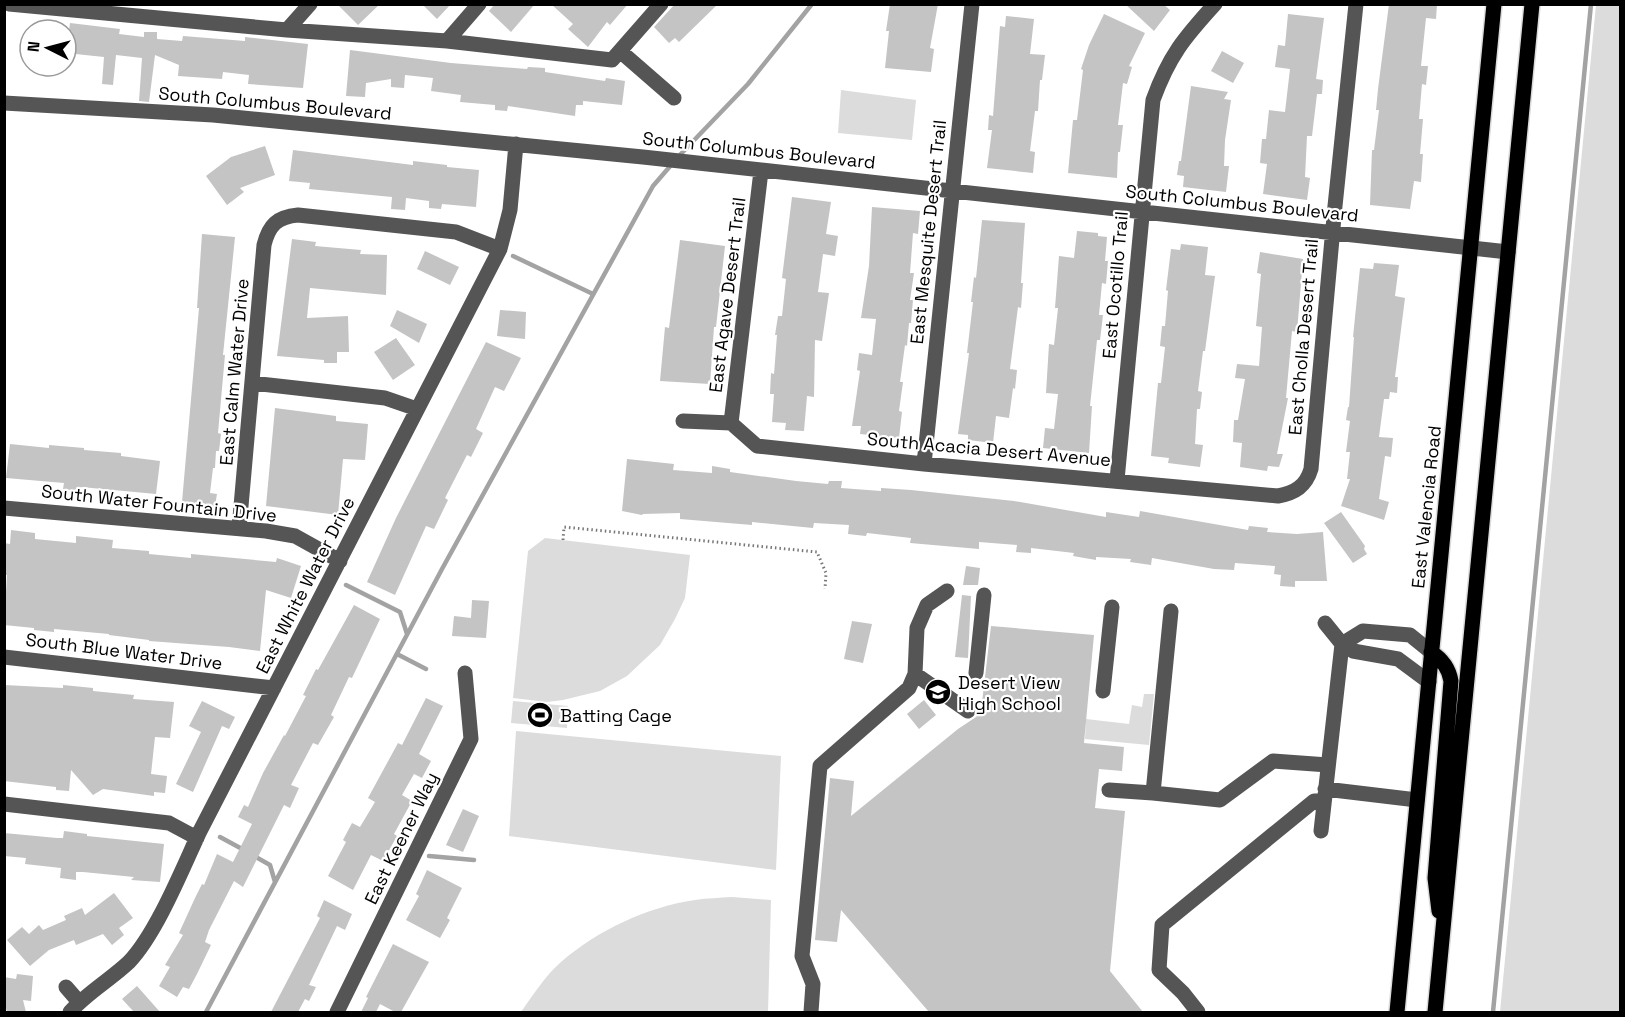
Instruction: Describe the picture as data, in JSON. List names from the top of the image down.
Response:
{
  "streets": {
    "main road": ["East Valencia Road"],
    "street": [
      "South Columbus Boulevard",
      "East Mesquite Desert Trail",
      "East Ocotillo Trail",
      "East Agave Desert Trail",
      "East Cholla Desert Trail",
      "East Calm Water Drive",
      "South Acacia Desert Avenue",
      "South Water Fountain Drive",
      "East White Water Drive",
      "South Blue Water Drive",
      "East Keener Way"
    ]
  },
  "crossings": [
    ["South Columbus Boulevard", "East Mesquite Desert Trail"],
    ["South Columbus Boulevard", "East Ocotillo Trail"],
    ["South Columbus Boulevard", "East Agave Desert Trail"],
    ["South Columbus Boulevard", "East Cholla Desert Trail"],
    ["South Columbus Boulevard", "East Valencia Road"],
    ["South Columbus Boulevard", "East White Water Drive"],
    ["East Mesquite Desert Trail", "South Acacia Desert Avenue"],
    ["East Ocotillo Trail", "South Acacia Desert Avenue"],
    ["East Agave Desert Trail", "South Acacia Desert Avenue"],
    ["East Cholla Desert Trail", "South Acacia Desert Avenue"],
    ["East Calm Water Drive", "South Water Fountain Drive"],
    ["East Calm Water Drive", "East White Water Drive"],
    ["South Water Fountain Drive", "East White Water Drive"],
    ["East White Water Drive", "South Blue Water Drive"]
  ],
  "places": {
    "school or university": ["Desert View High School"],
    "sports": ["Batting Cage"]
  },
  "north": "left"
}
